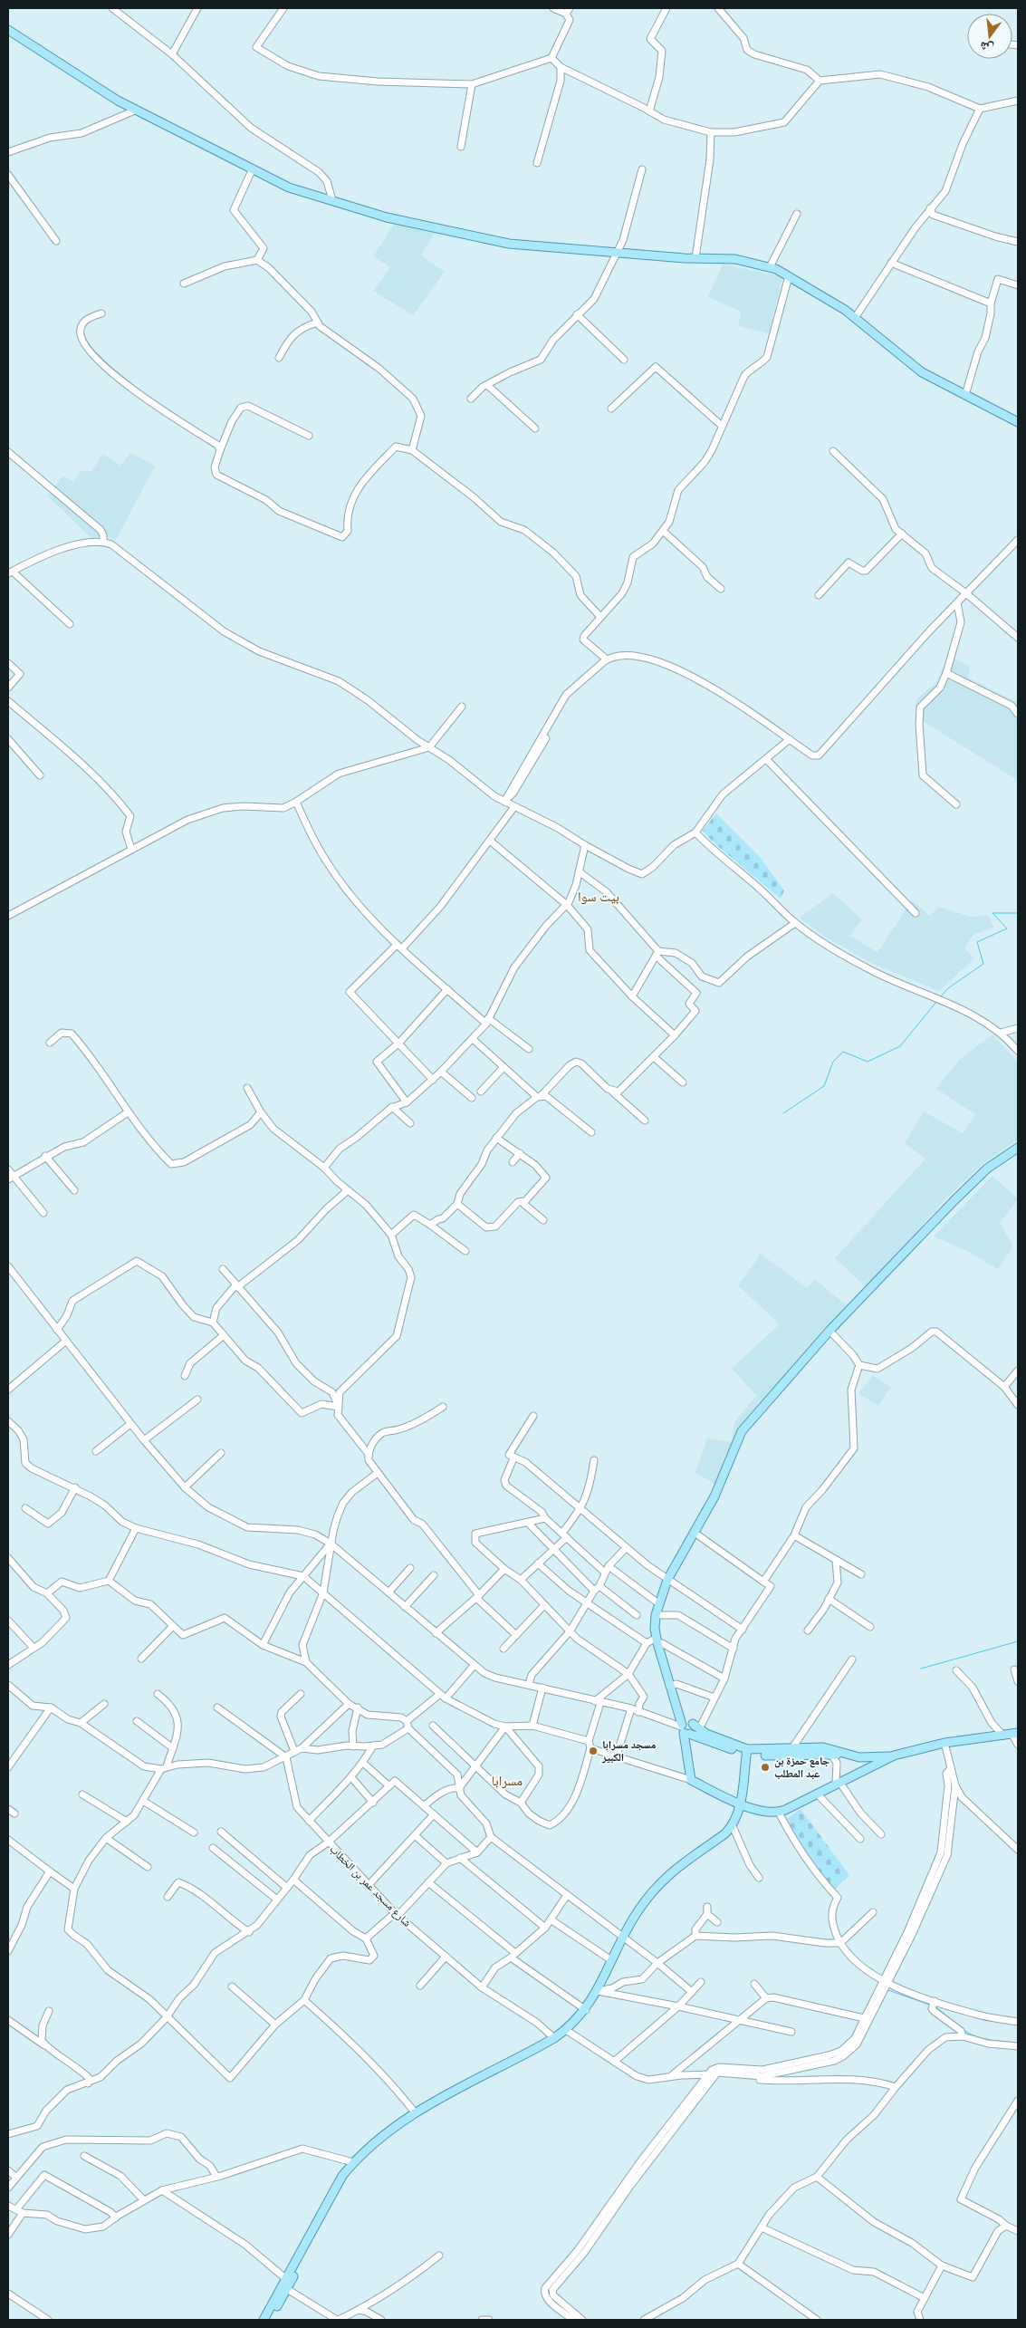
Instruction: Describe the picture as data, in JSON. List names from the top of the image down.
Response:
{
  "streets": {
    "street": ["شارع مسجد عمر بن الخطاب"]
  },
  "districts": ["بيت سوا", "مسرابا"],
  "places": ["مسجد مسرابا الكبير", "جامع حمزة بن عبد المطلب"],
  "north": "bottom"
}
